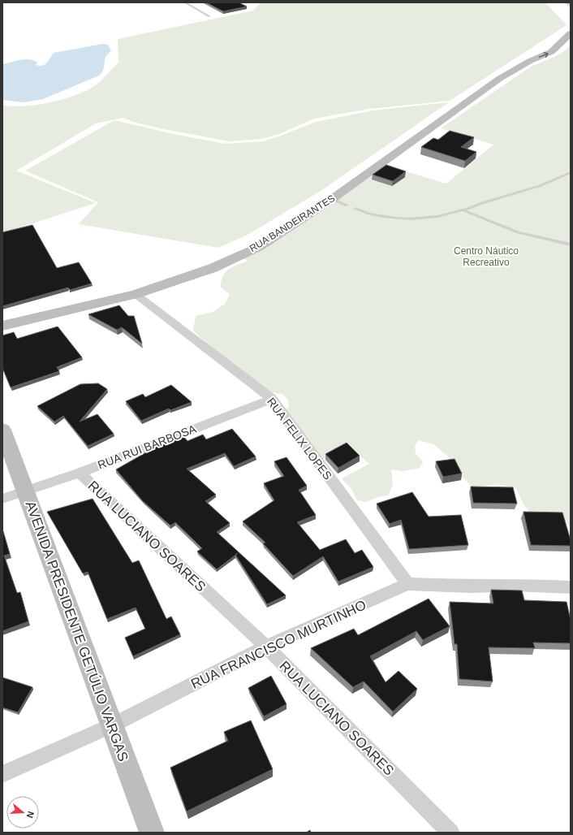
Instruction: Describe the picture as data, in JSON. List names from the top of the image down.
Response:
{
  "streets": {
    "street": [
      "RUA BANDEIRANTES",
      "RUA FELIX LOPES",
      "RUA RUI BARBOSA",
      "RUA LUCIANO SOARES",
      "AVENIDA PRESIDENTE GETÚLIO VARGAS",
      "RUA FRANCISCO MURTINHO"
    ]
  },
  "crossings": [
    ["RUA BANDEIRANTES", "RUA FELIX LOPES"],
    ["RUA FELIX LOPES", "RUA RUI BARBOSA"],
    ["RUA FELIX LOPES", "RUA FRANCISCO MURTINHO"],
    ["RUA RUI BARBOSA", "RUA LUCIANO SOARES"],
    ["RUA RUI BARBOSA", "AVENIDA PRESIDENTE GETÚLIO VARGAS"],
    ["RUA LUCIANO SOARES", "RUA FRANCISCO MURTINHO"],
    ["AVENIDA PRESIDENTE GETÚLIO VARGAS", "RUA FRANCISCO MURTINHO"]
  ],
  "parks": ["Centro Náutico Recreativo"],
  "north": "right"
}
